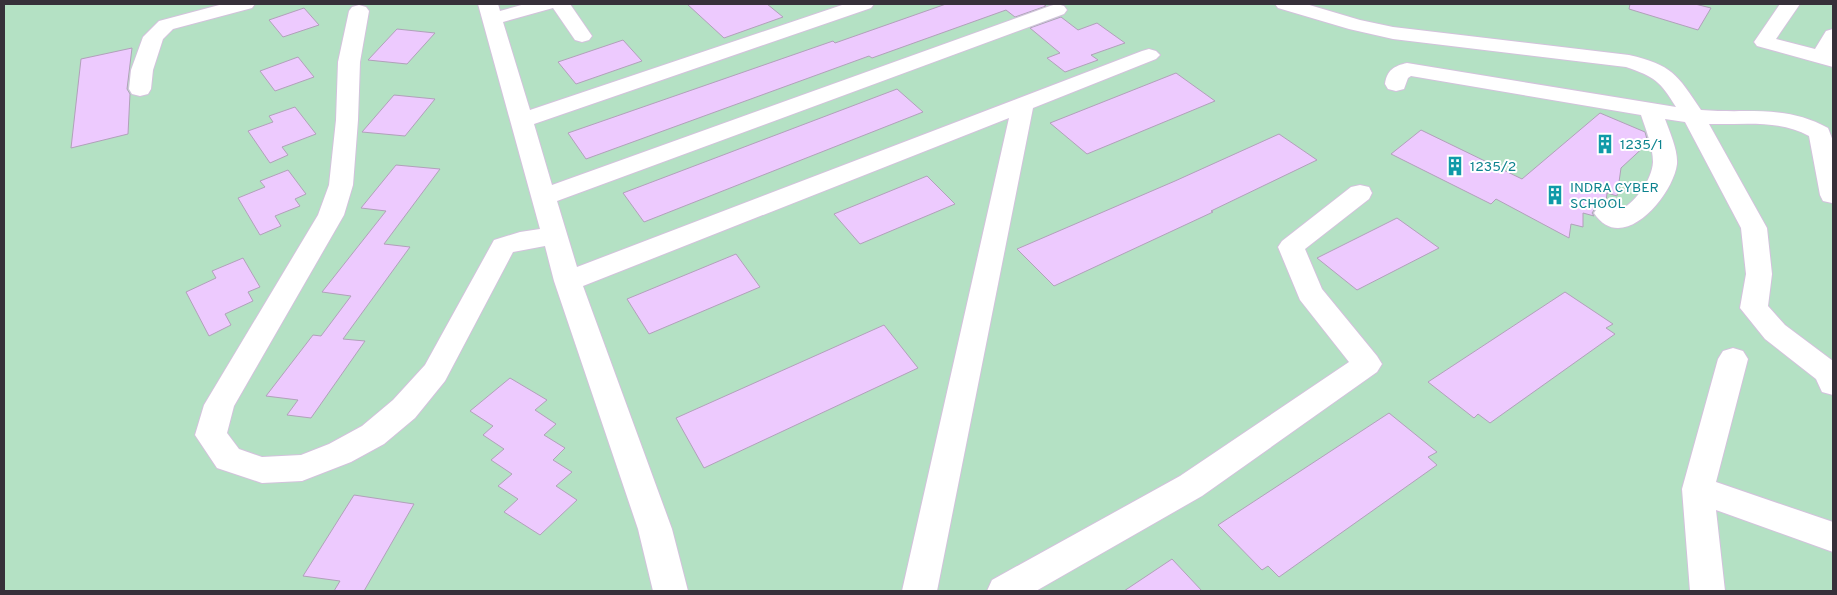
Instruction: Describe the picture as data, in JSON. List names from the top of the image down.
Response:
{
  "places": {
    "building": ["1235/1", "1235/2", "INDRA CYBER SCHOOL"]
  }
}
